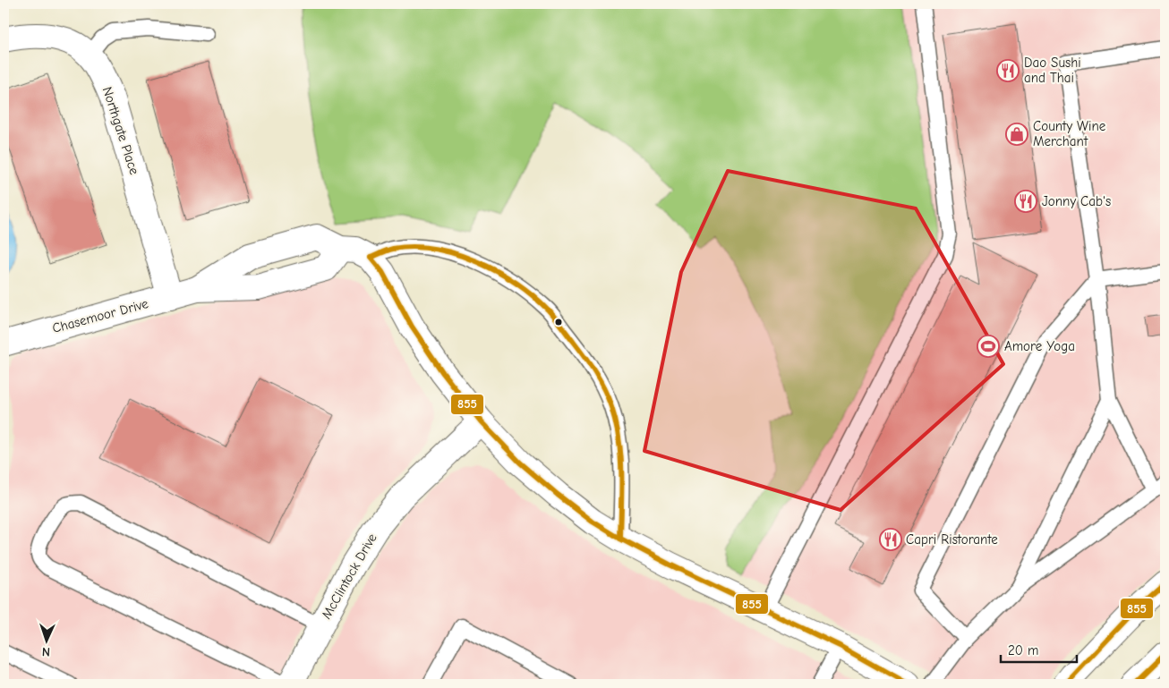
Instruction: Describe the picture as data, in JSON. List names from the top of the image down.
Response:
{
  "streets": {
    "street": ["Northgate Place", "Chasemoor Drive", "McClintock Drive"]
  },
  "crossings": [
    ["Northgate Place", "Chasemoor Drive"]
  ],
  "places": {
    "restaurant": ["Dao Sushi and Thai", "Jonny Cab's", "Capri Ristorante"],
    "shop": ["County Wine Merchant"],
    "sports": ["Amore Yoga"]
  },
  "lines": ["transit line 855"],
  "scale_bar": "20 m",
  "north": "bottom"
}
